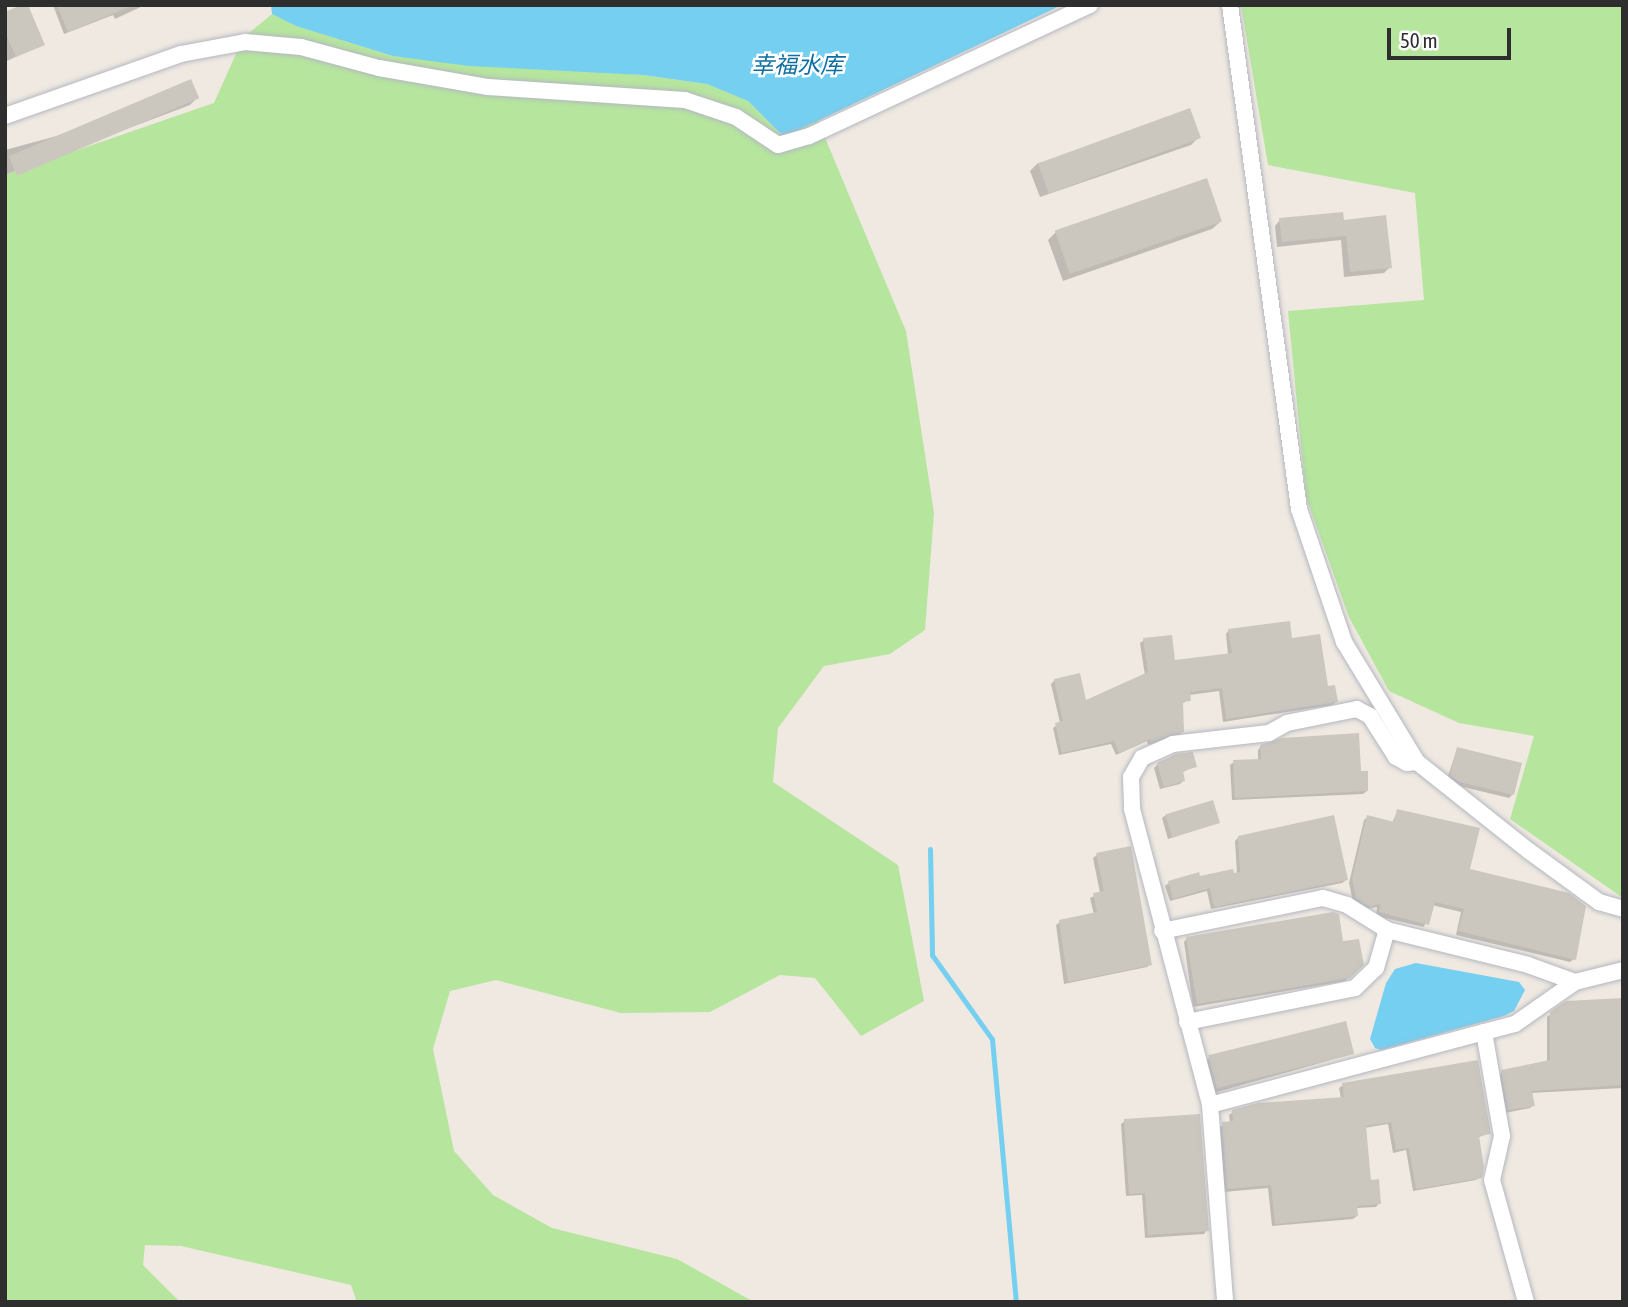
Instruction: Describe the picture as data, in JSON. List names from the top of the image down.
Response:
{
  "water": ["幸福水库"],
  "scale_bar": "50 m"
}
